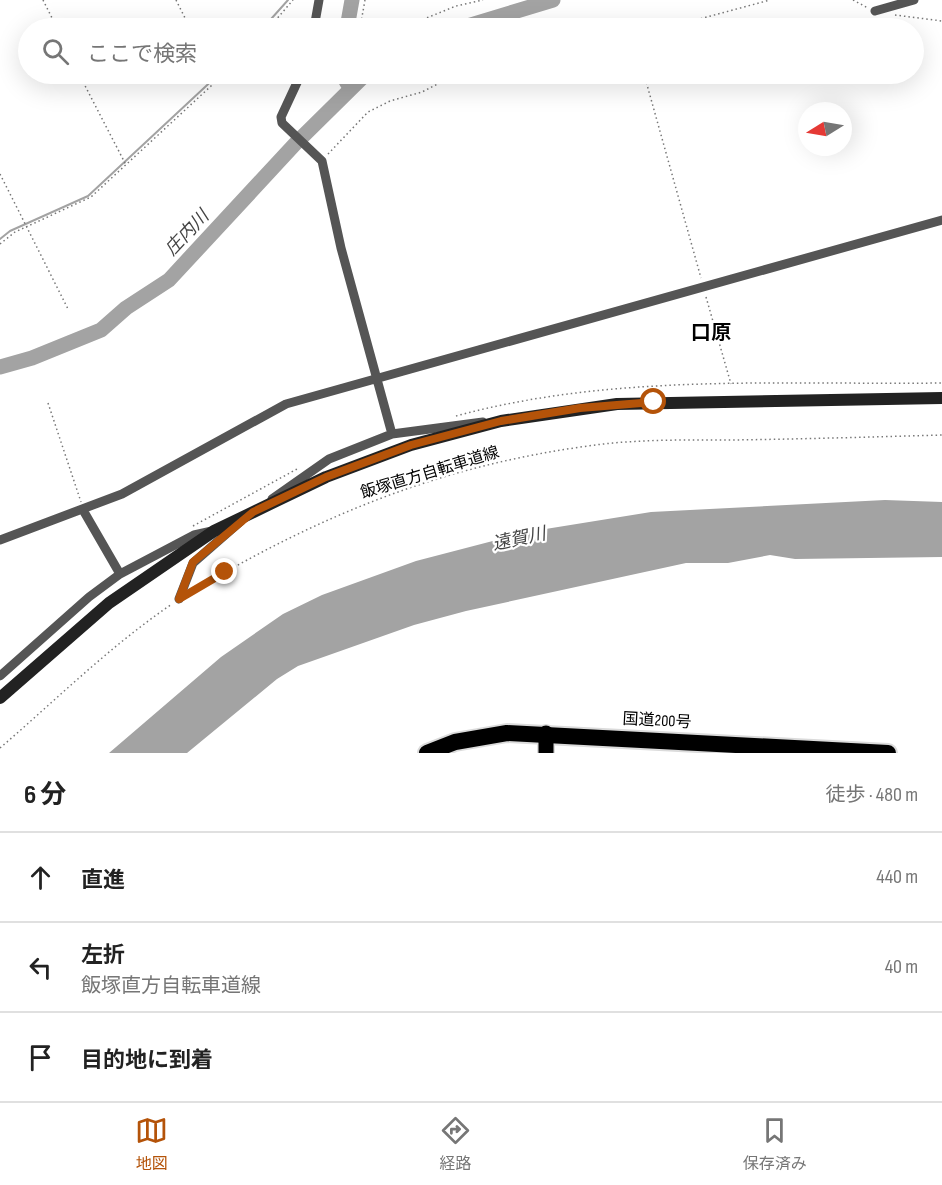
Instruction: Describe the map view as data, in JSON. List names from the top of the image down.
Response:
{
  "streets": {
    "highway": ["国道200号"],
    "path": ["飯塚直方自転車道線"]
  },
  "districts": ["口原"],
  "water": ["庄内川", "遠賀川"],
  "north": "left",
  "page": {
    "search": "ここで検索",
    "heading": ["6 分", "徒歩 · 480 m"],
    "list": [
      ["直進", "440 m"],
      ["左折", "飯塚直方自転車道線", "40 m"],
      "目的地に到着"
    ],
    "nav": ["地図", "経路", "保存済み"]
  }
}
